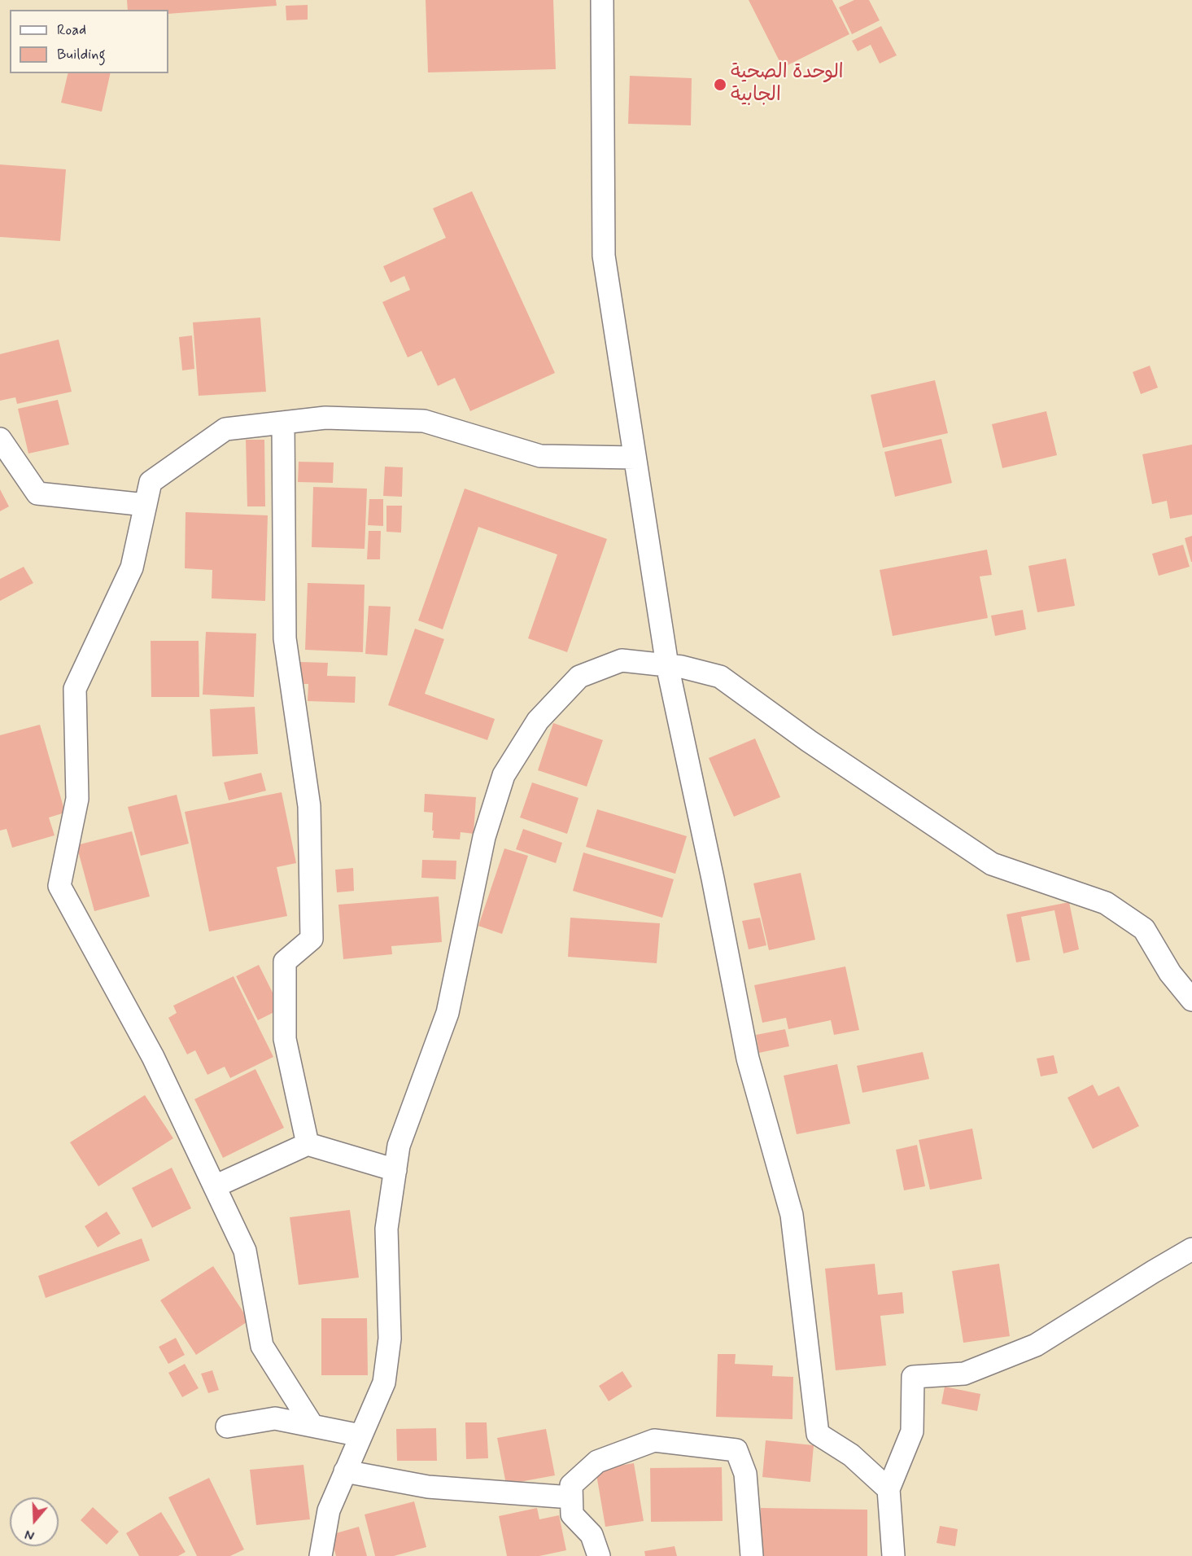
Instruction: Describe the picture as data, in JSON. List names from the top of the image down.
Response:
{
  "places": ["الوحدة الصحية الجابية"],
  "legend": ["Road", "Building"],
  "north": "bottom"
}
